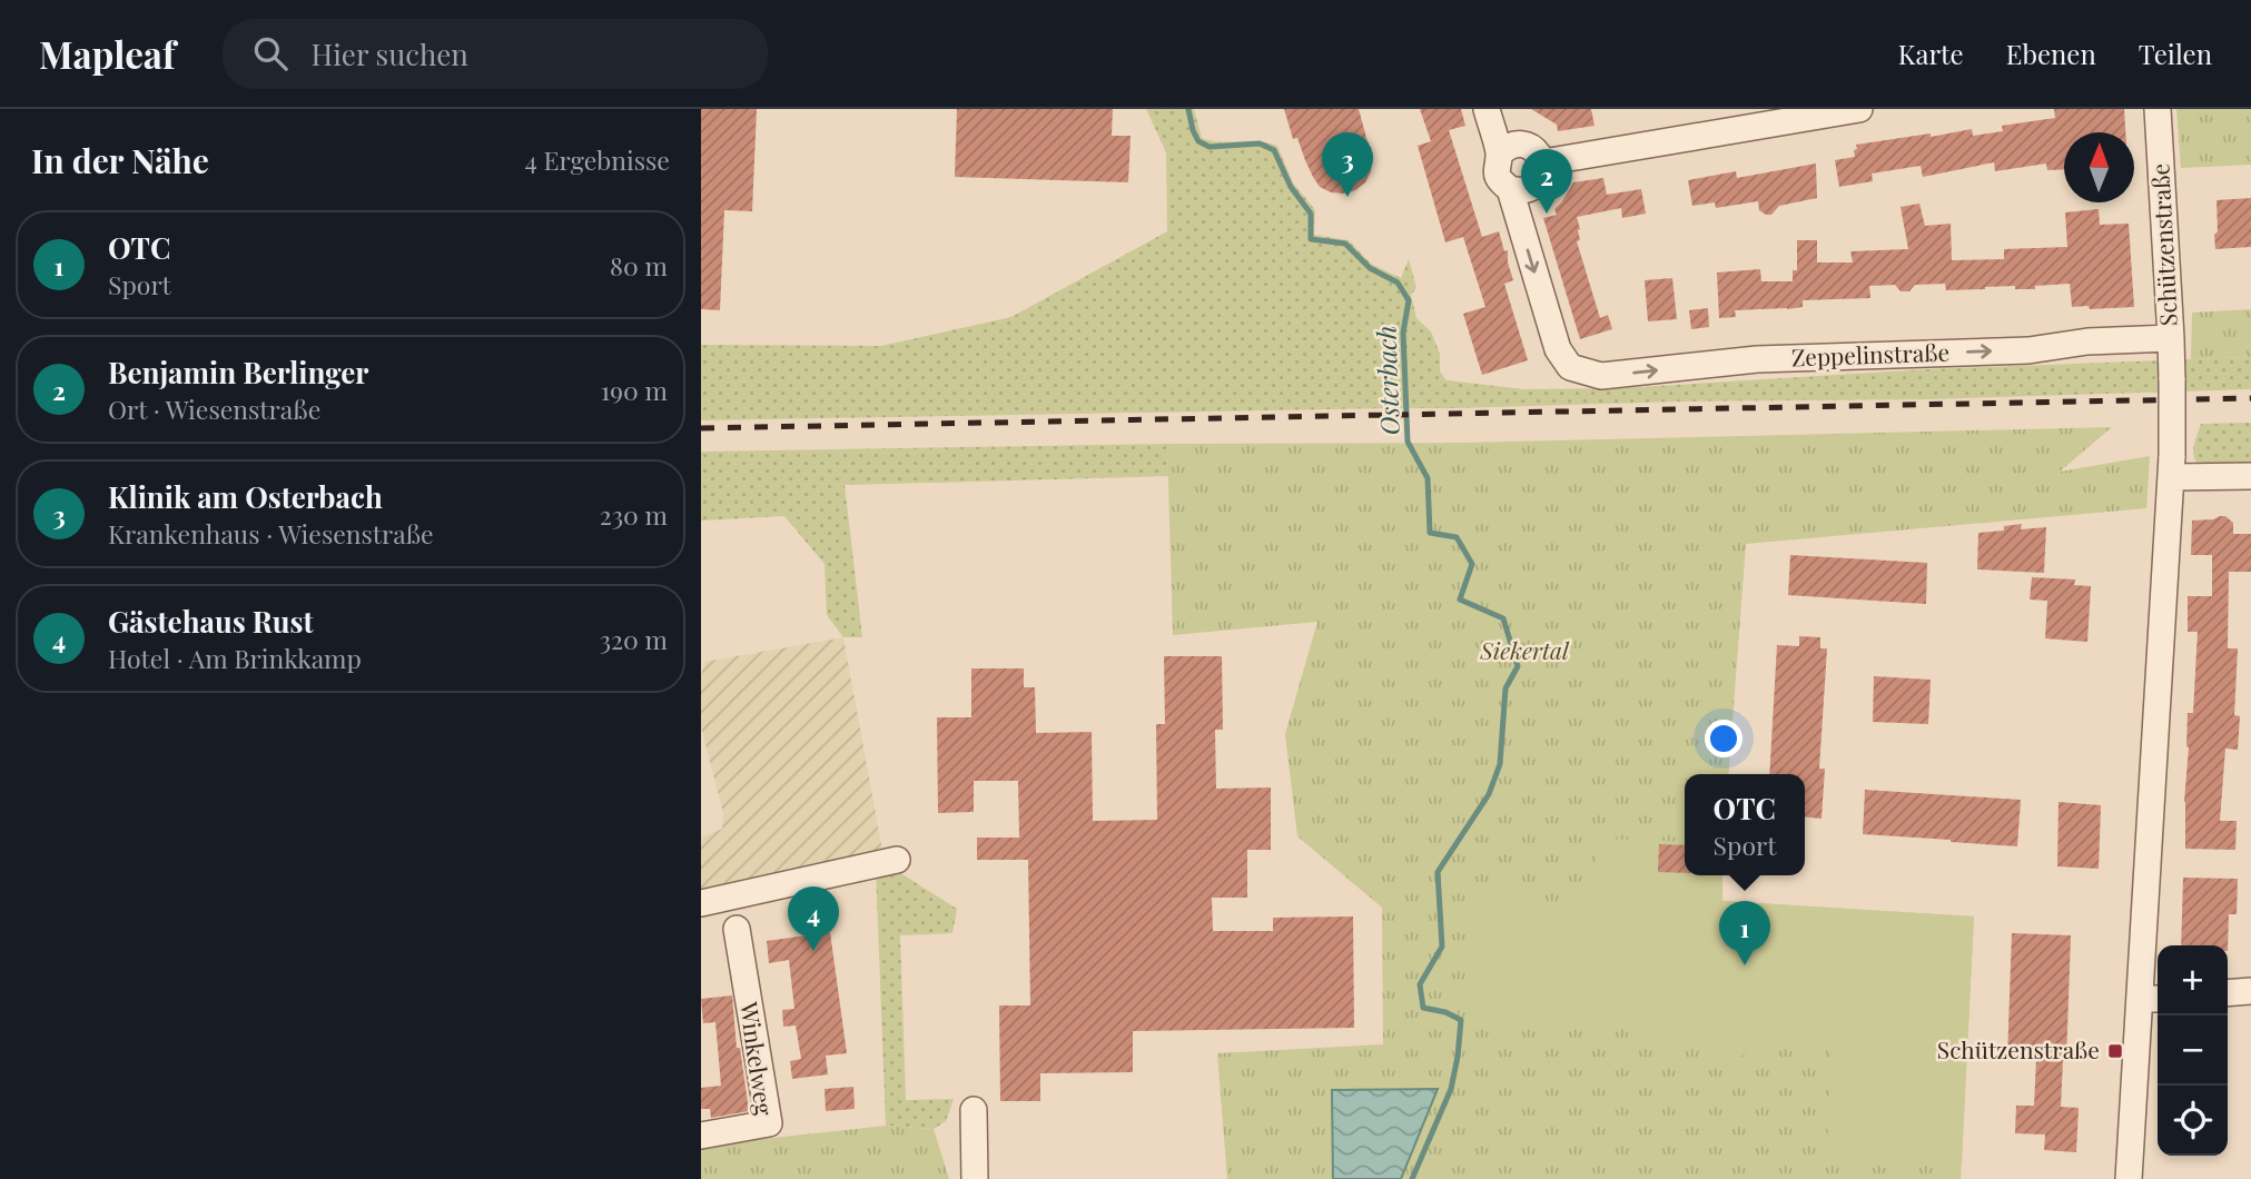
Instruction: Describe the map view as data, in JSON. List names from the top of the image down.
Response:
{
  "streets": {
    "street": ["Schützenstraße", "Zeppelinstraße", "Winkelweg"]
  },
  "crossings": [
    ["Schützenstraße", "Zeppelinstraße"]
  ],
  "one_way": ["Zeppelinstraße"],
  "water": ["Osterbach"],
  "parks": ["Siekertal"],
  "places": {
    "transit": ["Schützenstraße"]
  },
  "north": "top",
  "page": {
    "header": "Mapleaf",
    "search": "Hier suchen",
    "nav": ["Karte", "Ebenen", "Teilen"],
    "heading": ["In der Nähe", "4 Ergebnisse"],
    "pins": [
      "3",
      "2",
      "4",
      "1"
    ],
    "list": [
      {
        "mark": "1",
        "name": "OTC",
        "note": "Sport",
        "value": "80 m"
      },
      {
        "mark": "2",
        "name": "Benjamin Berlinger",
        "note": "Ort · Wiesenstraße",
        "value": "190 m"
      },
      {
        "mark": "3",
        "name": "Klinik am Osterbach",
        "note": "Krankenhaus · Wiesenstraße",
        "value": "230 m"
      },
      {
        "mark": "4",
        "name": "Gästehaus Rust",
        "note": "Hotel · Am Brinkkamp",
        "value": "320 m"
      }
    ],
    "popup": ["OTC", "Sport"],
    "map_buttons": ["+", "−"]
  }
}
